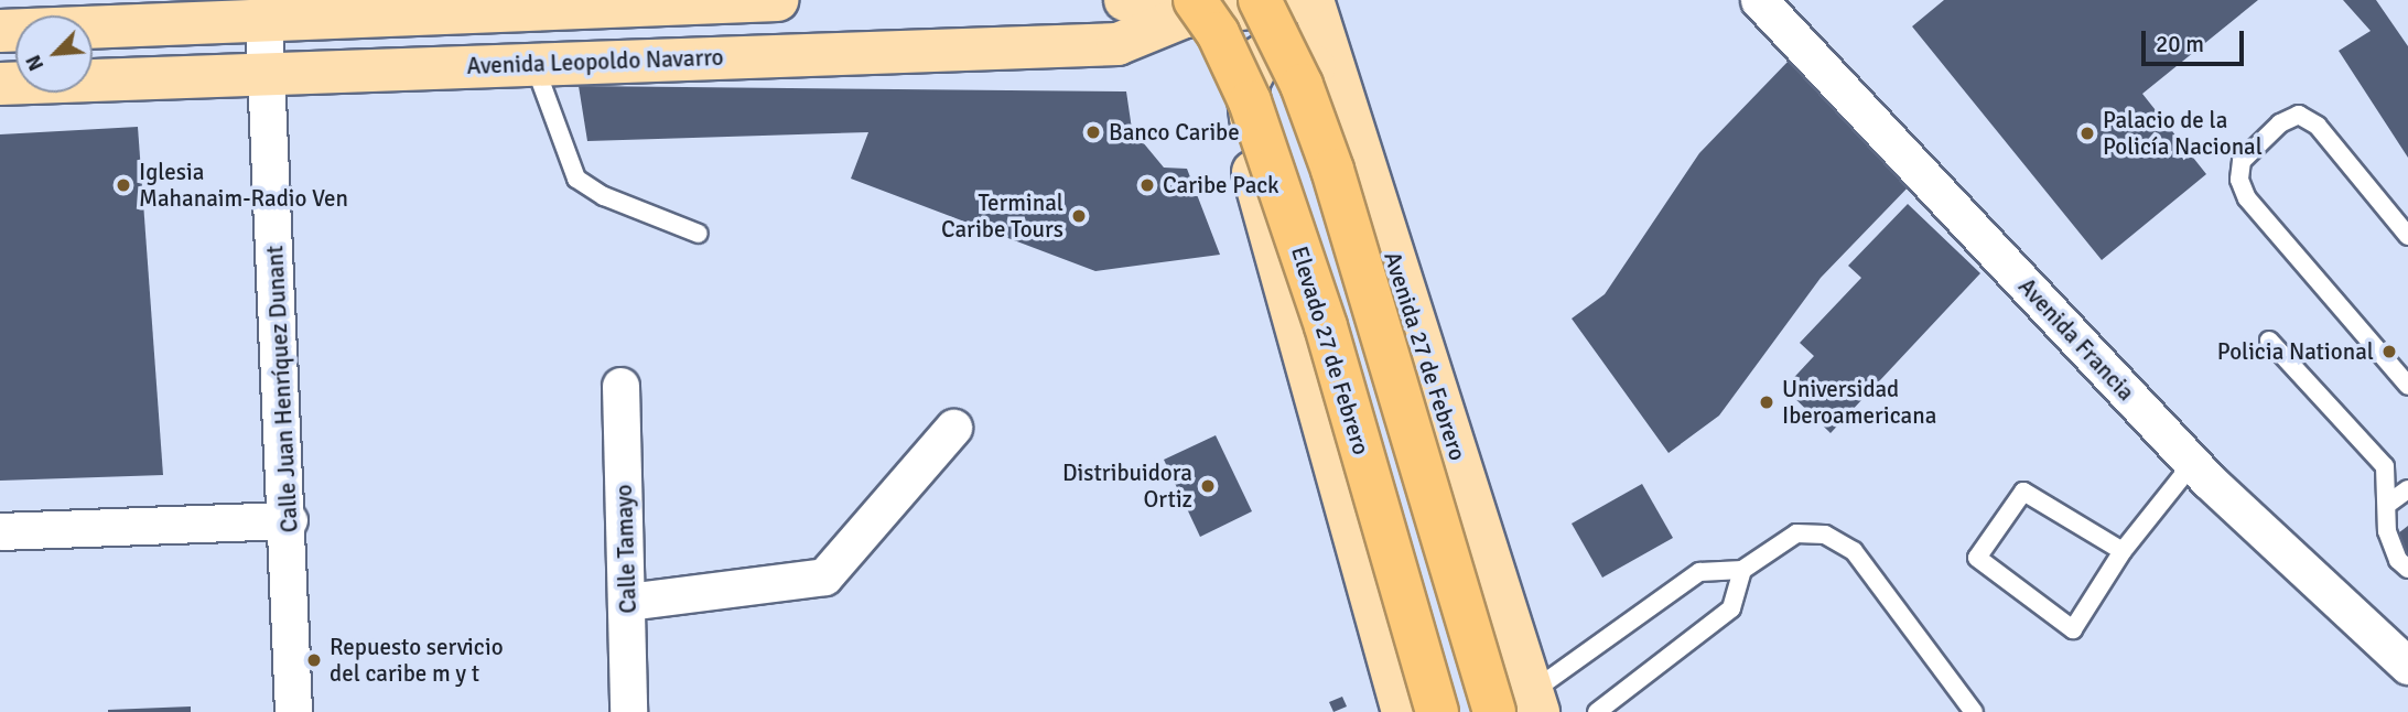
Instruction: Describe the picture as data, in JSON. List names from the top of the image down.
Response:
{
  "streets": {
    "highway": ["Elevado 27 de Febrero"],
    "main road": ["Avenida Leopoldo Navarro", "Avenida 27 de Febrero"],
    "street": ["Avenida Francia", "Calle Juan Henríquez Dunant", "Calle Tamayo"]
  },
  "crossings": [
    ["Avenida Leopoldo Navarro", "Elevado 27 de Febrero"],
    ["Avenida Leopoldo Navarro", "Calle Juan Henríquez Dunant"]
  ],
  "places": [
    "Banco Caribe",
    "Palacio de la Policía Nacional",
    "Iglesia Mahanaim-Radio Ven",
    "Caribe Pack",
    "Terminal Caribe Tours",
    "Policia National",
    "Universidad Iberoamericana",
    "Distribuidora Ortiz",
    "Repuesto servicio del caribe m y t"
  ],
  "scale_bar": "20 m",
  "north": "bottom left"
}
